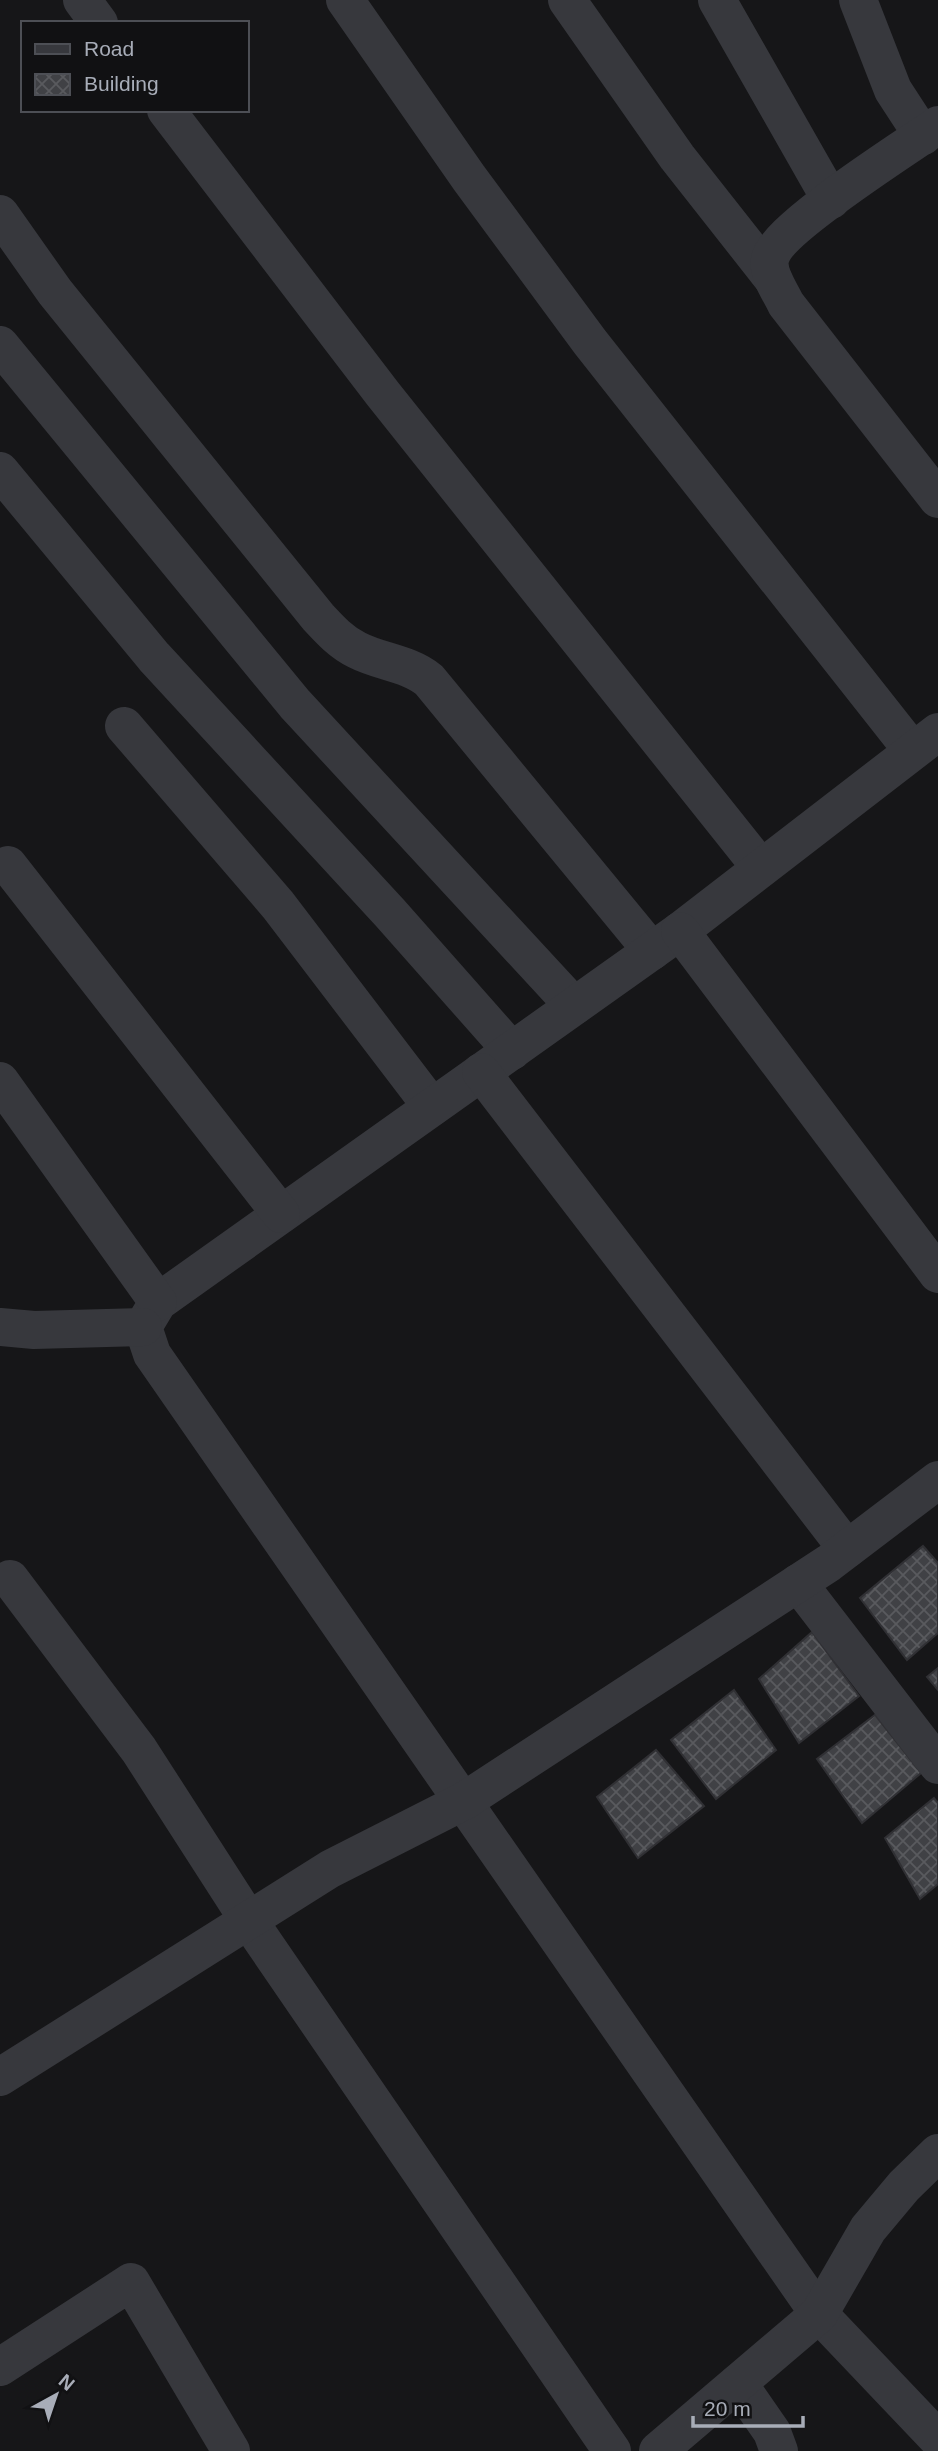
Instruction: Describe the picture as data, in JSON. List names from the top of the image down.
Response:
{
  "legend": ["Road", "Building"],
  "scale_bar": "20 m",
  "north": "top right"
}
